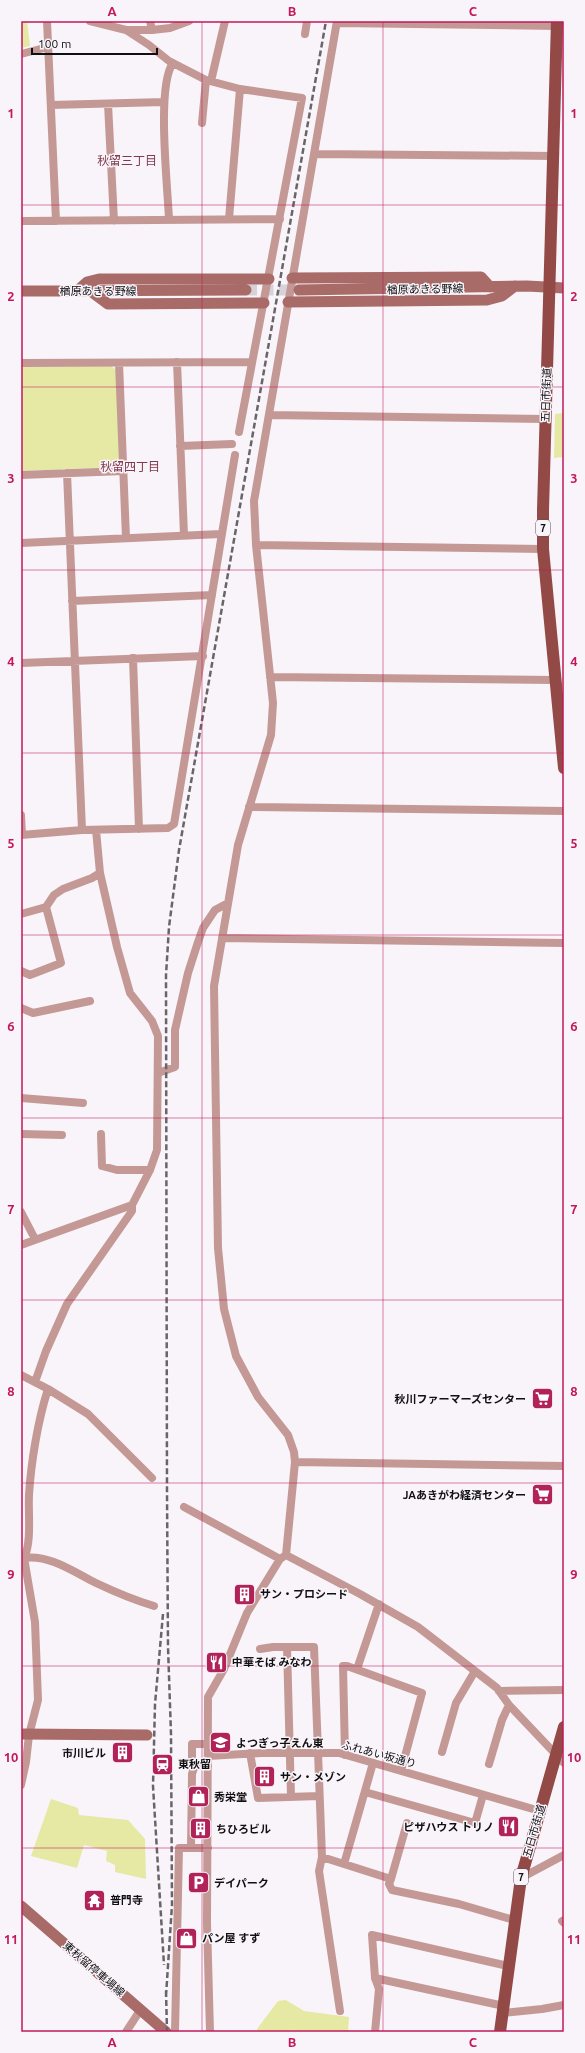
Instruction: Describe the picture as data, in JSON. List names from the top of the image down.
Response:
{
  "streets": {
    "main road": [
      "楢原あきる野線",
      "五日市街道",
      "7",
      "東秋留停車場線"
    ],
    "street": ["ふれあい坂通り"]
  },
  "crossings": [
    ["楢原あきる野線", "五日市街道"],
    ["五日市街道", "ふれあい坂通り"]
  ],
  "districts": ["秋留三丁目", "秋留四丁目"],
  "places": {
    "supermarket": ["秋川ファーマーズセンター", "JAあきがわ経済センター"],
    "building": [
      "サン・プロシード",
      "市川ビル",
      "サン・メゾン",
      "ちひろビル"
    ],
    "restaurant": ["中華そば みなわ", "ピザハウス トリノ"],
    "school or university": ["よつぎっ⼦えん東"],
    "station": ["東秋留"],
    "shop": ["秀栄堂", "パン屋 すず"],
    "parking": ["デイパーク"],
    "temple": ["普門寺"]
  },
  "scale_bar": "100 m",
  "grid": {
    "columns": ["A", "B", "C"],
    "rows": [
      "1",
      "2",
      "3",
      "4",
      "5",
      "6",
      "7",
      "8",
      "9",
      "10",
      "11"
    ]
  }
}
